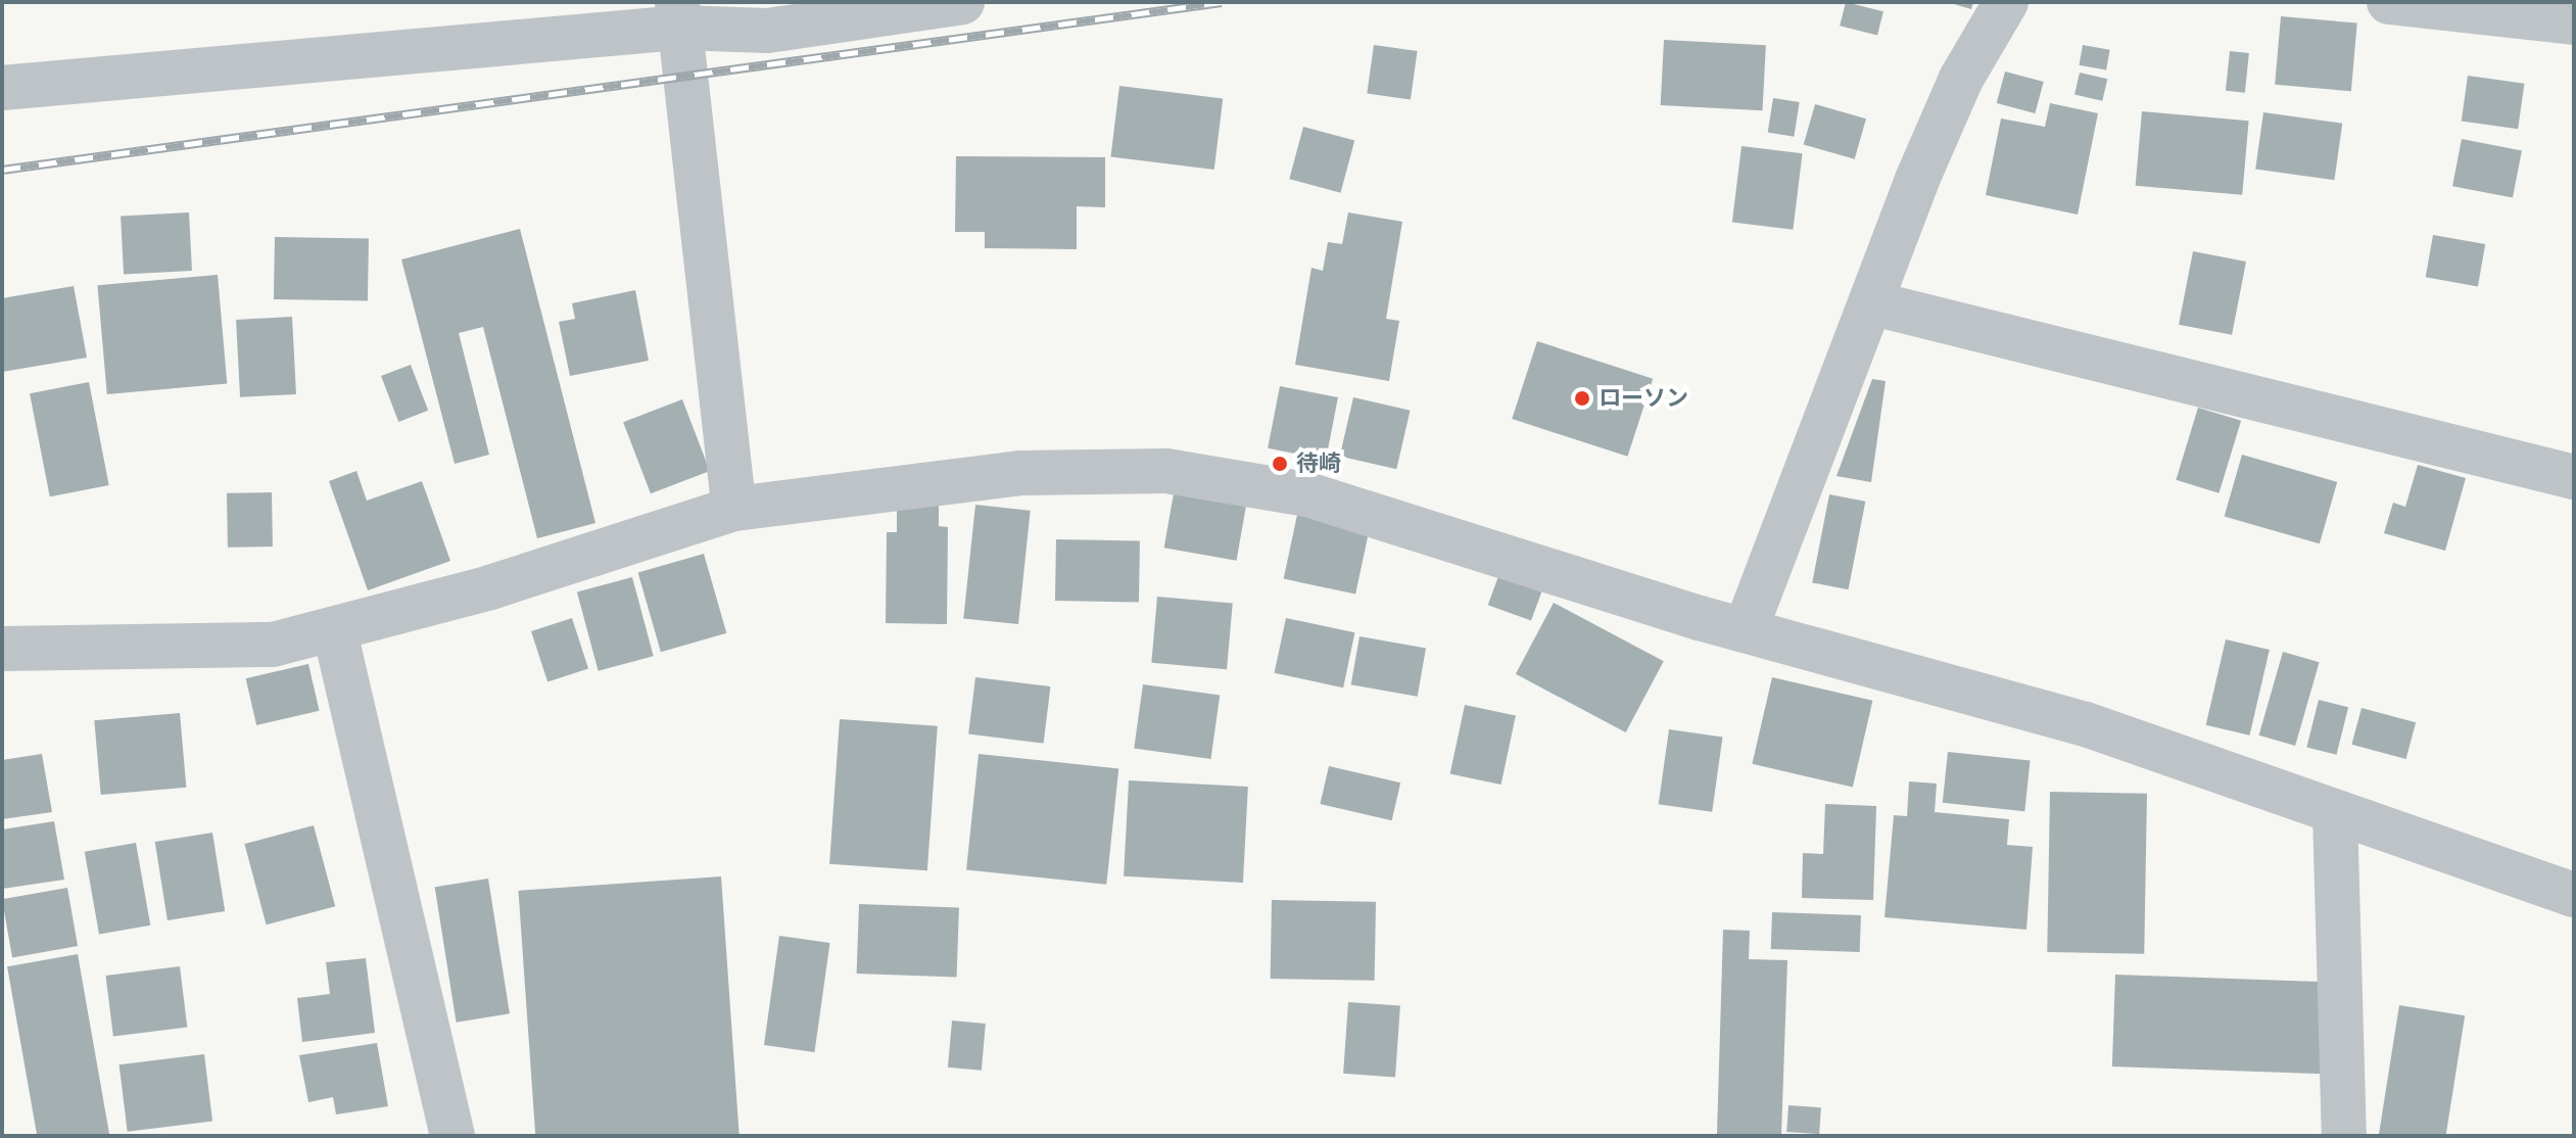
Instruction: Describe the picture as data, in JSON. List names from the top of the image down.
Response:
{
  "places": ["ローソン", "待崎"]
}
